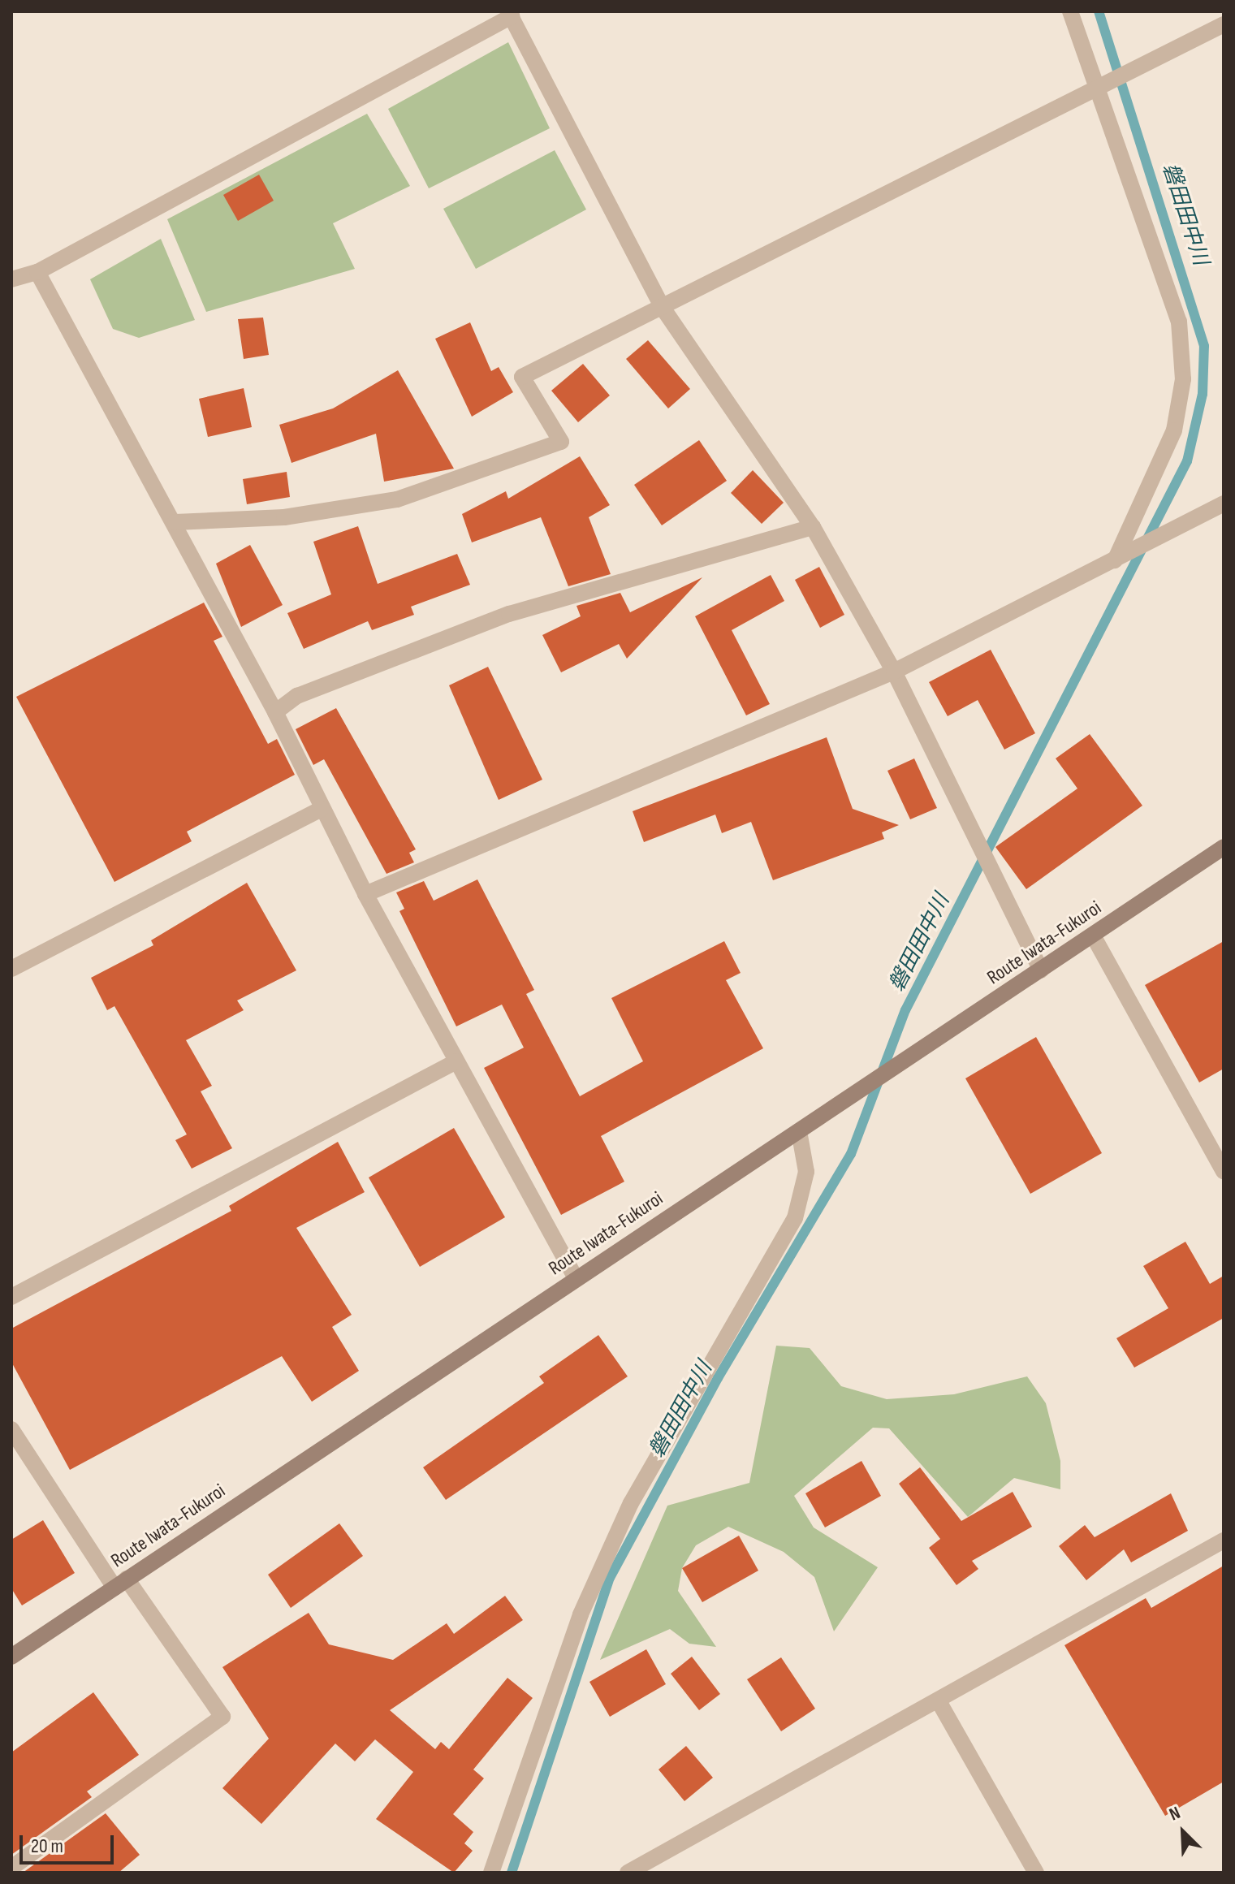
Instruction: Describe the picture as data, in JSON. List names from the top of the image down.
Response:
{
  "streets": {
    "main road": ["Route Iwata-Fukuroi"]
  },
  "water": ["磐田田中川"],
  "scale_bar": "20 m",
  "north": "top left"
}
